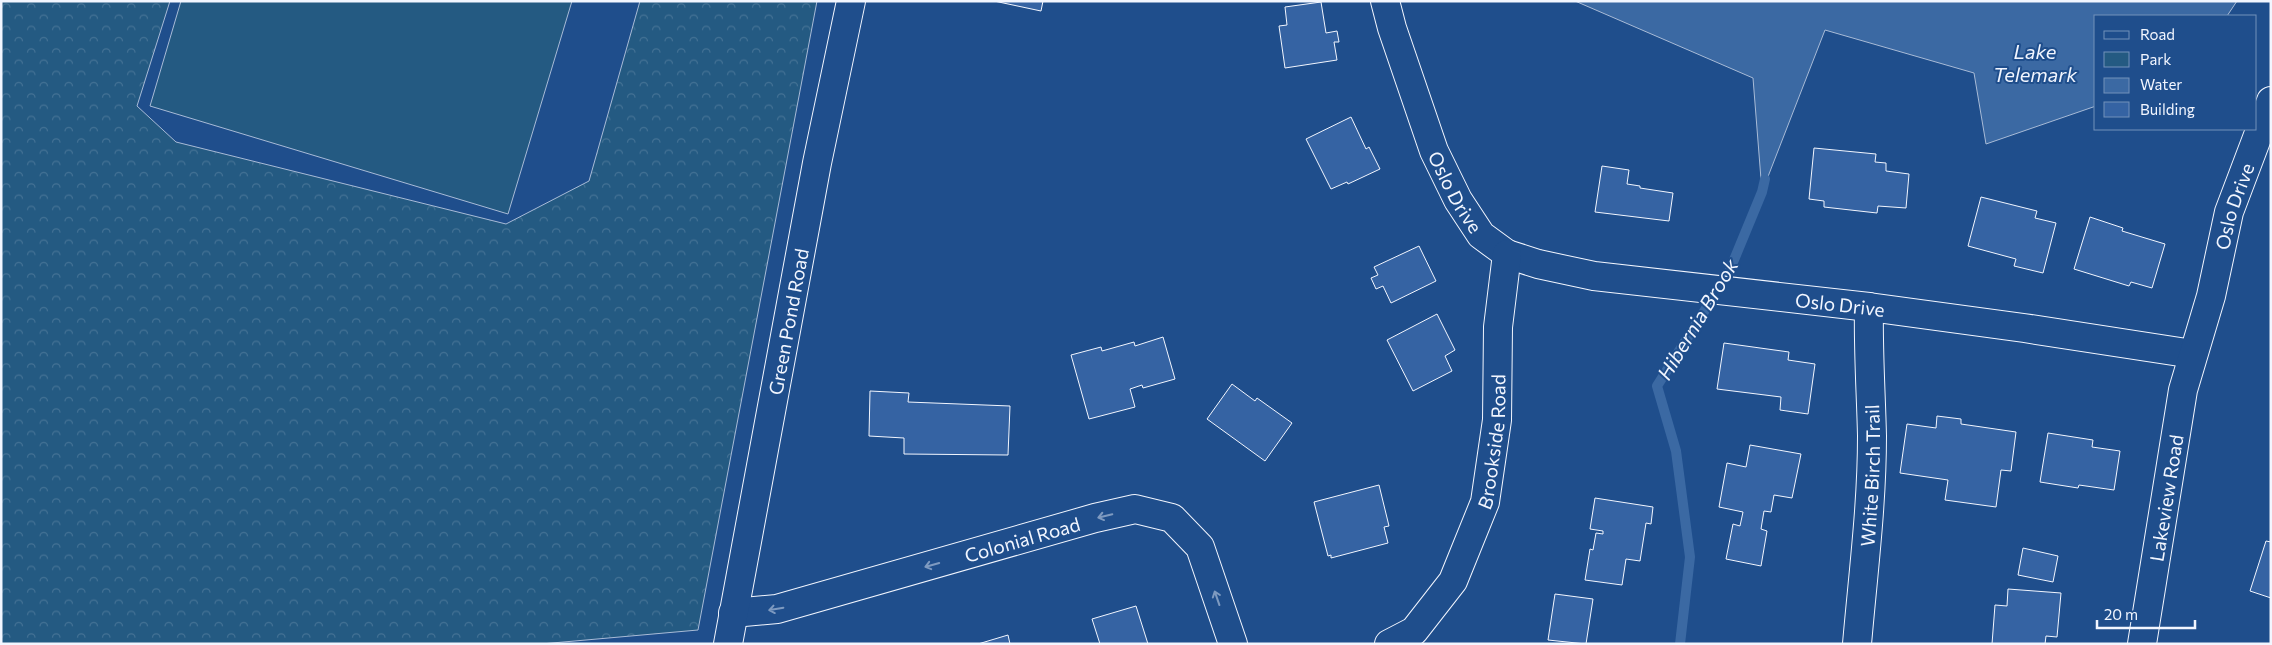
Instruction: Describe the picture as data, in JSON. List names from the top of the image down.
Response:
{
  "streets": {
    "street": [
      "Oslo Drive",
      "Green Pond Road",
      "Brookside Road",
      "White Birch Trail",
      "Lakeview Road",
      "Colonial Road"
    ]
  },
  "crossings": [
    ["Oslo Drive", "Brookside Road"],
    ["Oslo Drive", "White Birch Trail"],
    ["Oslo Drive", "Lakeview Road"],
    ["Green Pond Road", "Colonial Road"]
  ],
  "one_way": ["Colonial Road"],
  "water": ["Lake Telemark", "Hibernia Brook"],
  "legend": [
    "Road",
    "Park",
    "Water",
    "Building"
  ],
  "scale_bar": "20 m"
}
